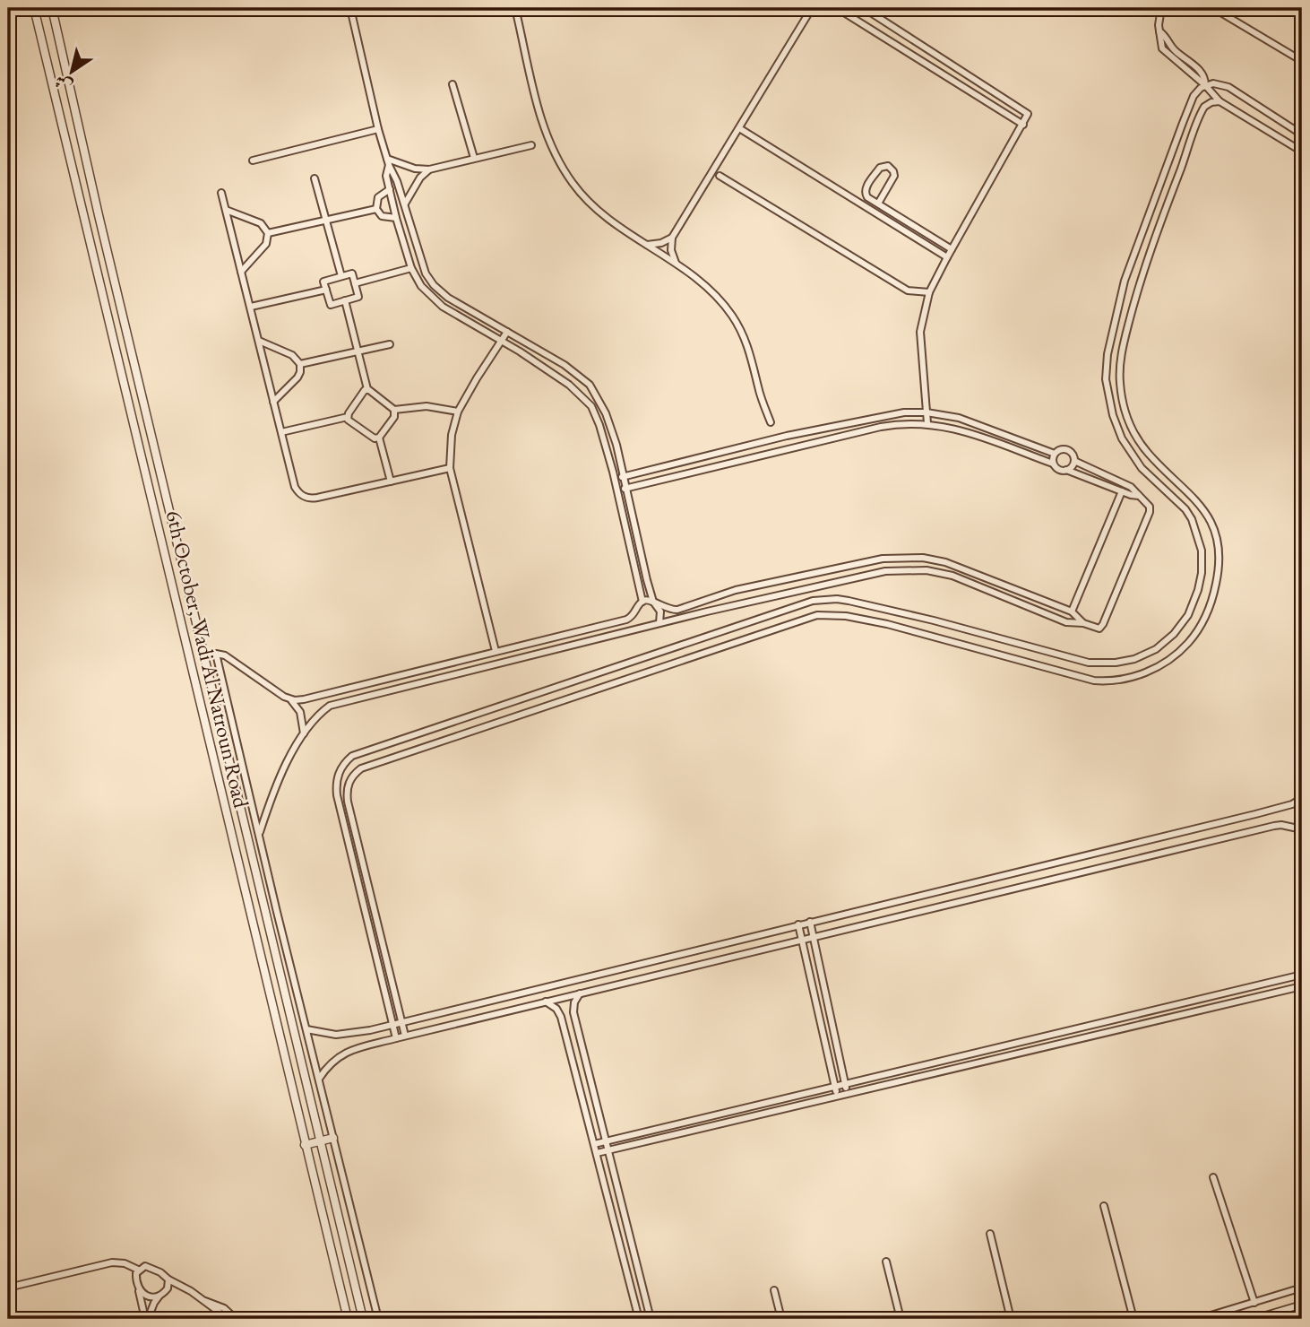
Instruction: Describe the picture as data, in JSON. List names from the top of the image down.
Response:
{
  "streets": {
    "street": ["6th October, Wadi Al Natroun Road"]
  },
  "north": "bottom left"
}
